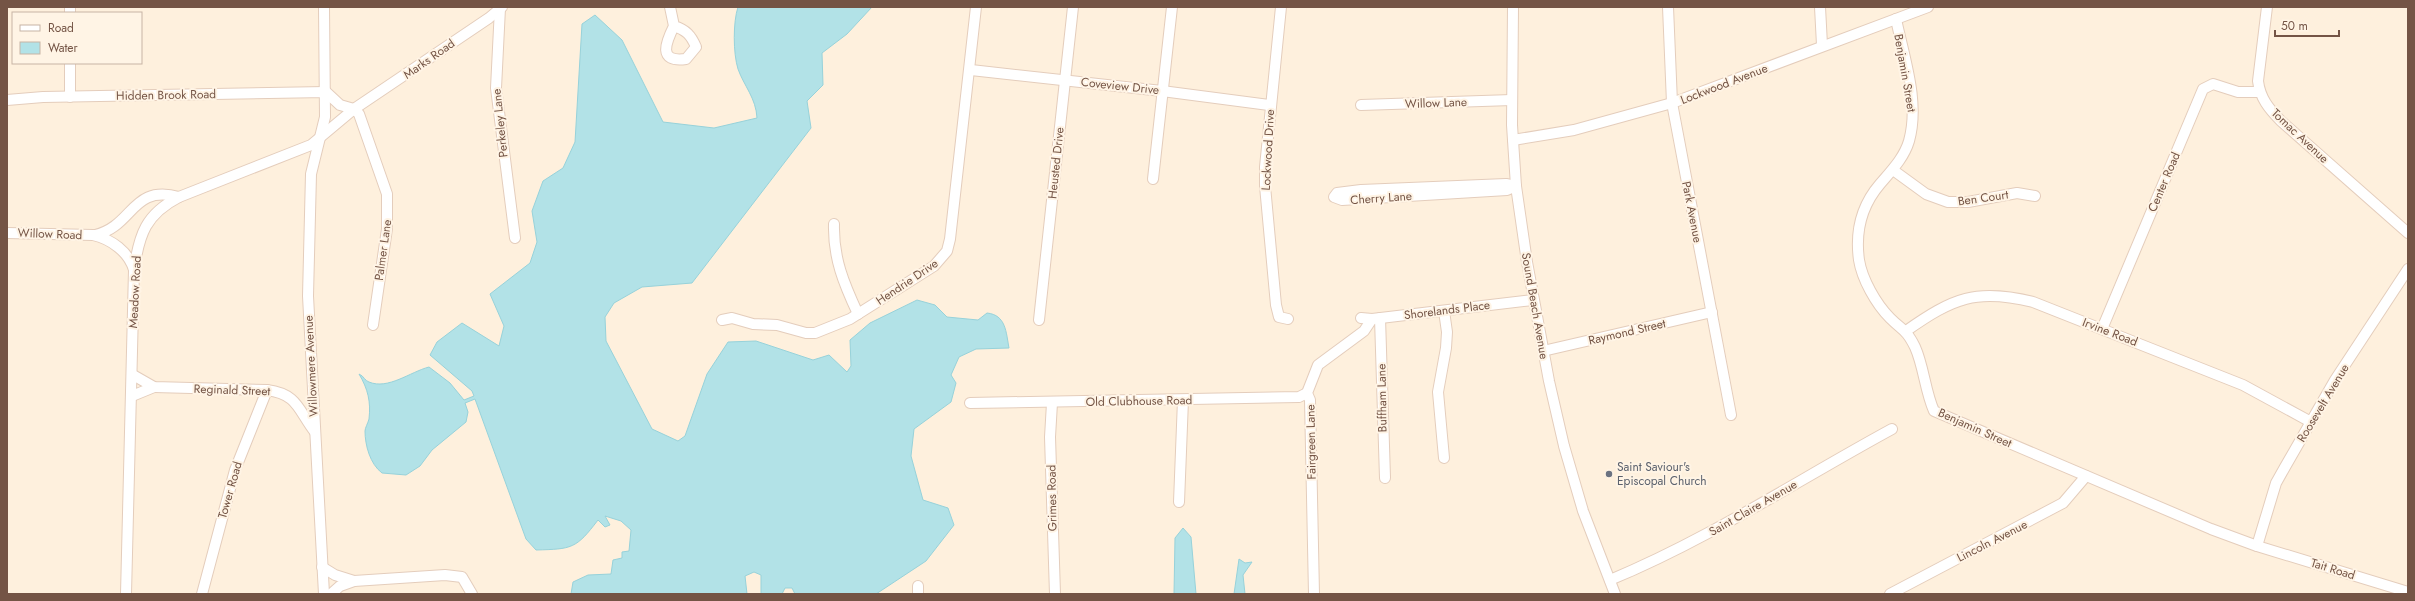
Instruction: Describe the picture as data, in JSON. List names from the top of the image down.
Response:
{
  "streets": {
    "street": [
      "Marks Road",
      "Benjamin Street",
      "Lockwood Avenue",
      "Coveview Drive",
      "Hidden Brook Road",
      "Willow Lane",
      "Perkeley Lane",
      "Tomac Avenue",
      "Lockwood Drive",
      "Heusted Drive",
      "Center Road",
      "Cherry Lane",
      "Ben Court",
      "Park Avenue",
      "Willow Road",
      "Palmer Lane",
      "Hendrie Drive",
      "Meadow Road",
      "Sound Beach Avenue",
      "Shorelands Place",
      "Raymond Street",
      "Irvine Road",
      "Willowmere Avenue",
      "Reginald Street",
      "Buffham Lane",
      "Old Clubhouse Road",
      "Roosevelt Avenue",
      "Fairgreen Lane",
      "Tower Road",
      "Grimes Road",
      "Saint Claire Avenue",
      "Lincoln Avenue",
      "Tait Road"
    ]
  },
  "crossings": [
    ["Marks Road", "Perkeley Lane"],
    ["Marks Road", "Palmer Lane"],
    ["Marks Road", "Meadow Road"],
    ["Marks Road", "Willowmere Avenue"],
    ["Benjamin Street", "Lockwood Avenue"],
    ["Benjamin Street", "Ben Court"],
    ["Benjamin Street", "Irvine Road"],
    ["Benjamin Street", "Roosevelt Avenue"],
    ["Benjamin Street", "Lincoln Avenue"],
    ["Benjamin Street", "Tait Road"],
    ["Lockwood Avenue", "Park Avenue"],
    ["Lockwood Avenue", "Sound Beach Avenue"],
    ["Coveview Drive", "Lockwood Drive"],
    ["Coveview Drive", "Heusted Drive"],
    ["Coveview Drive", "Hendrie Drive"],
    ["Willow Lane", "Sound Beach Avenue"],
    ["Tomac Avenue", "Center Road"],
    ["Center Road", "Irvine Road"],
    ["Cherry Lane", "Sound Beach Avenue"],
    ["Park Avenue", "Raymond Street"],
    ["Willow Road", "Meadow Road"],
    ["Meadow Road", "Willowmere Avenue"],
    ["Meadow Road", "Reginald Street"],
    ["Sound Beach Avenue", "Shorelands Place"],
    ["Sound Beach Avenue", "Raymond Street"],
    ["Sound Beach Avenue", "Saint Claire Avenue"],
    ["Shorelands Place", "Buffham Lane"],
    ["Shorelands Place", "Fairgreen Lane"],
    ["Irvine Road", "Roosevelt Avenue"],
    ["Willowmere Avenue", "Reginald Street"],
    ["Reginald Street", "Tower Road"],
    ["Buffham Lane", "Fairgreen Lane"],
    ["Old Clubhouse Road", "Fairgreen Lane"],
    ["Old Clubhouse Road", "Grimes Road"],
    ["Roosevelt Avenue", "Tait Road"]
  ],
  "places": ["Saint Saviour's Episcopal Church"],
  "legend": ["Road", "Water"],
  "scale_bar": "50 m"
}
